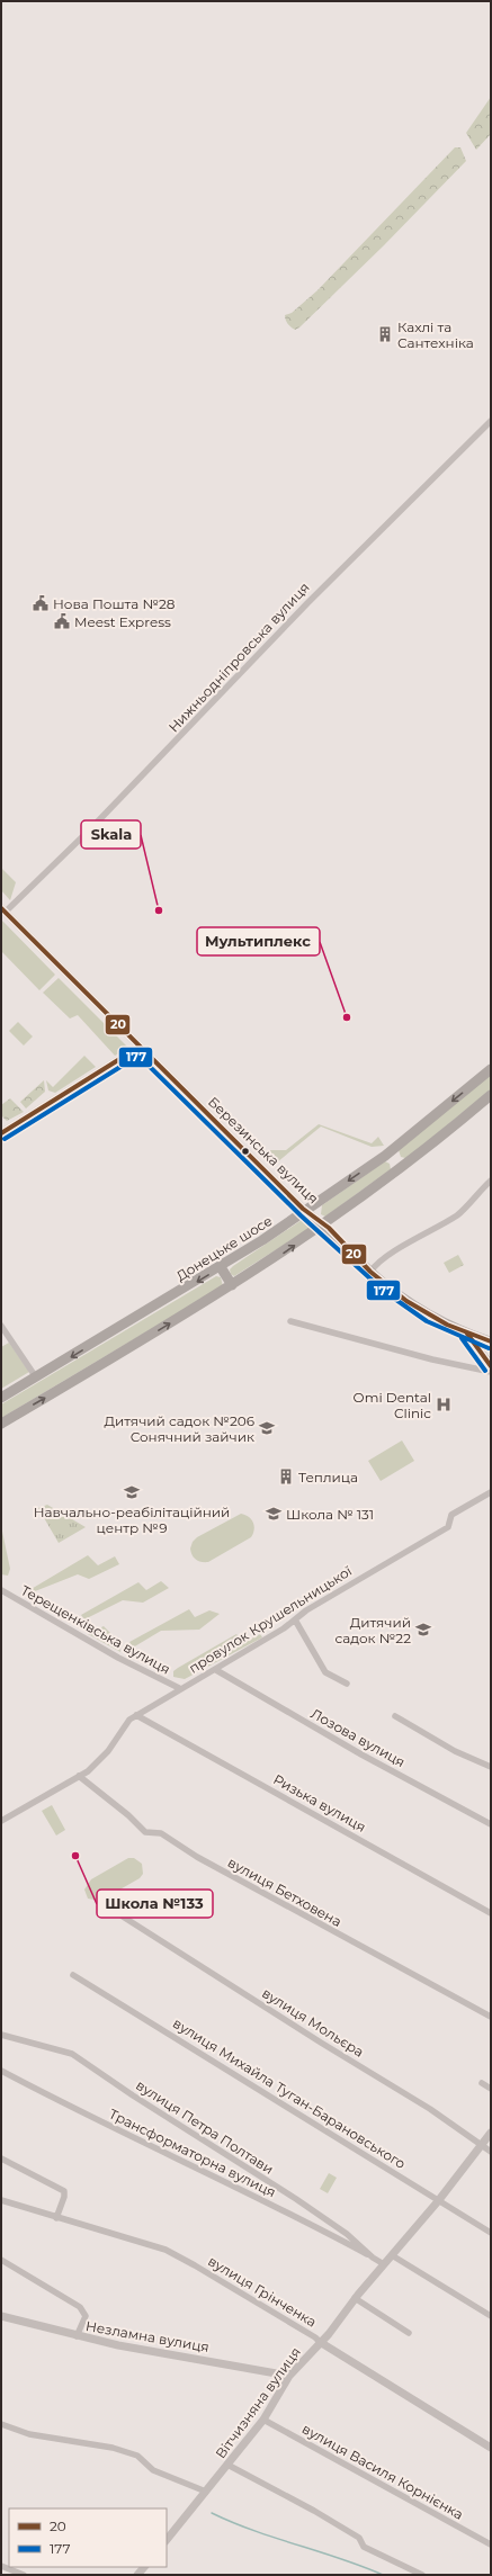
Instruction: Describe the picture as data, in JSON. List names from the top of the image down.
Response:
{
  "streets": {
    "highway": ["Донецьке шосе"],
    "main road": ["Березинська вулиця"],
    "street": [
      "Нижньодніпровська вулиця",
      "провулок Крушельницької",
      "Терещенківська вулиця",
      "Лозова вулиця",
      "Ризька вулиця",
      "вулиця Бетховена",
      "вулиця Мольєра",
      "вулиця Михайла Туган-Барановського",
      "вулиця Петра Полтави",
      "Трансформаторна вулиця",
      "вулиця Грінченка",
      "Незламна вулиця",
      "Вітчизняна вулиця",
      "вулиця Василя Корнієнка"
    ]
  },
  "crossings": [
    ["Нижньодніпровська вулиця", "Березинська вулиця"],
    ["Березинська вулиця", "Донецьке шосе"],
    ["провулок Крушельницької", "Терещенківська вулиця"],
    ["провулок Крушельницької", "Лозова вулиця"],
    ["провулок Крушельницької", "Ризька вулиця"],
    ["провулок Крушельницької", "вулиця Бетховена"],
    ["вулиця Мольєра", "Вітчизняна вулиця"],
    ["вулиця Михайла Туган-Барановського", "Вітчизняна вулиця"],
    ["вулиця Петра Полтави", "Трансформаторна вулиця"],
    ["вулиця Петра Полтави", "Вітчизняна вулиця"],
    ["вулиця Грінченка", "Вітчизняна вулиця"],
    ["Незламна вулиця", "Вітчизняна вулиця"],
    ["Вітчизняна вулиця", "вулиця Василя Корнієнка"]
  ],
  "places": {
    "building": ["Кахлі та Сантехніка", "Теплица"],
    "public building": ["Нова Пошта №28", "Meest Express"],
    "other": ["Skala", "Мультиплекс", "Школа №133"],
    "hospital": ["Omi Dental Clinic"],
    "school or university": [
      "Дитячий садок №206 Сонячний зайчик",
      "Навчально-реабілітаційний центр №9",
      "Школа № 131",
      "Дитячий садок №22"
    ]
  },
  "lines": ["transit line 20", "transit line 177"],
  "legend": ["20", "177"]
}
